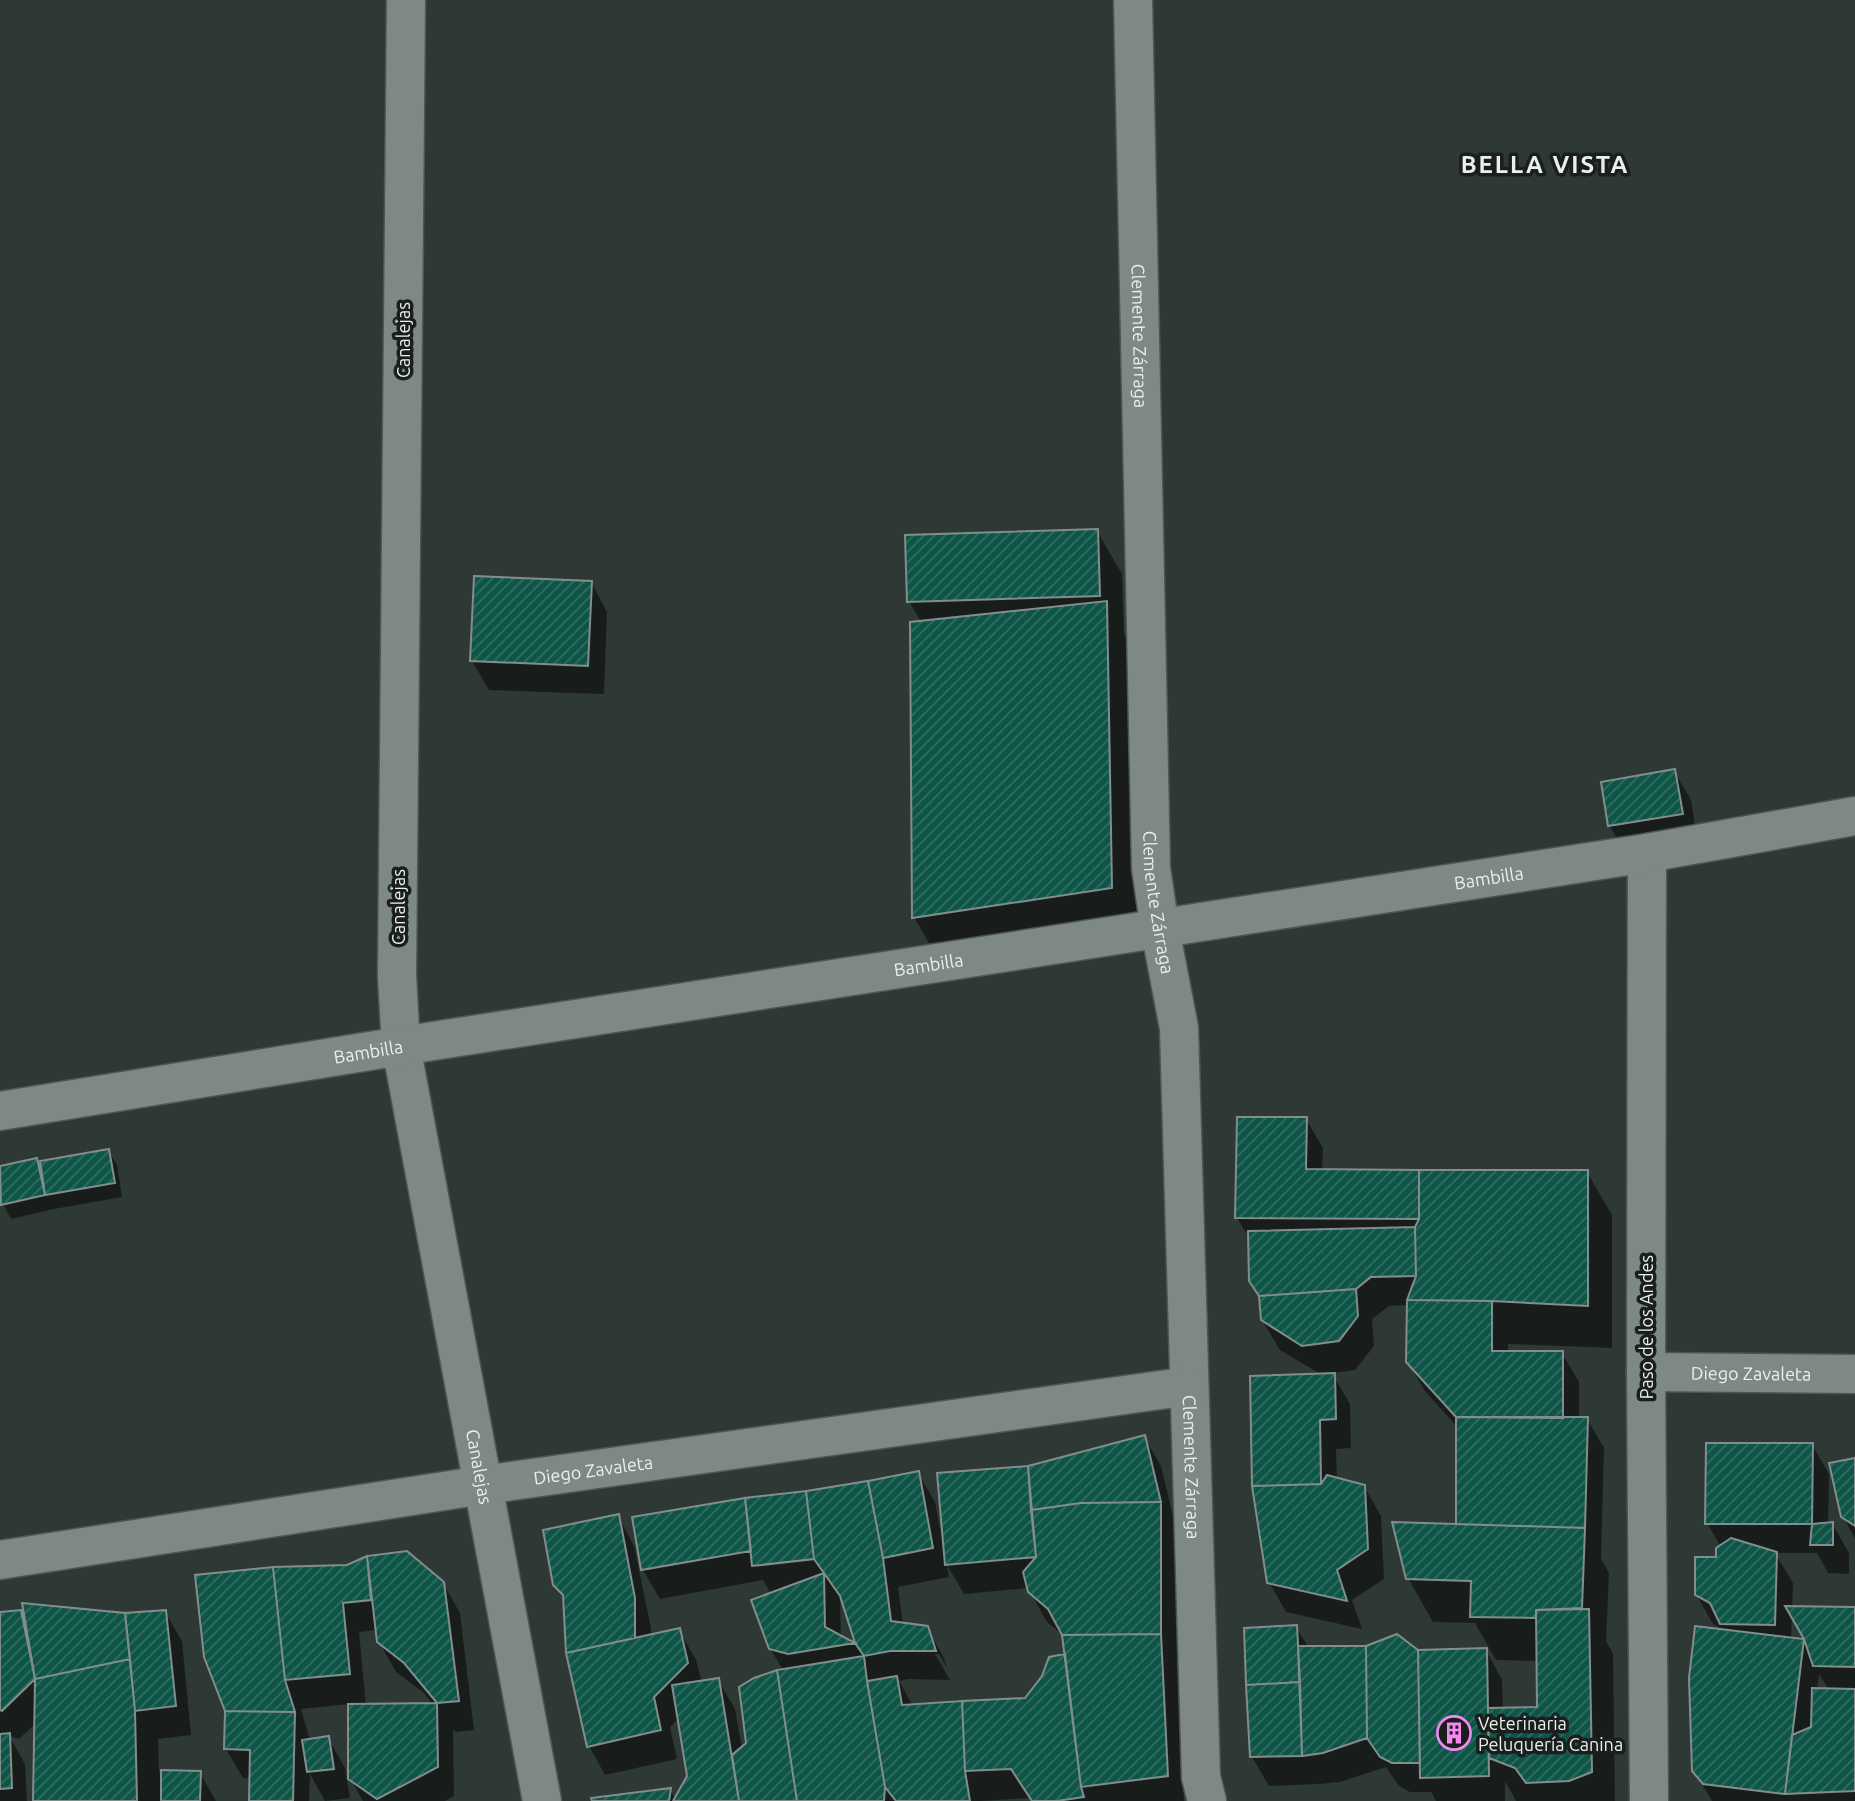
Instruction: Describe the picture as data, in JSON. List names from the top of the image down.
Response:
{
  "streets": {
    "street": [
      "Clemente Zárraga",
      "Canalejas",
      "Bambilla",
      "Paso de los Andes",
      "Diego Zavaleta"
    ]
  },
  "crossings": [
    ["Clemente Zárraga", "Bambilla"],
    ["Clemente Zárraga", "Diego Zavaleta"],
    ["Canalejas", "Bambilla"],
    ["Canalejas", "Diego Zavaleta"],
    ["Bambilla", "Paso de los Andes"],
    ["Paso de los Andes", "Diego Zavaleta"]
  ],
  "districts": ["BELLA VISTA"],
  "places": {
    "building": ["Veterinaria Peluquería Canina"]
  }
}
